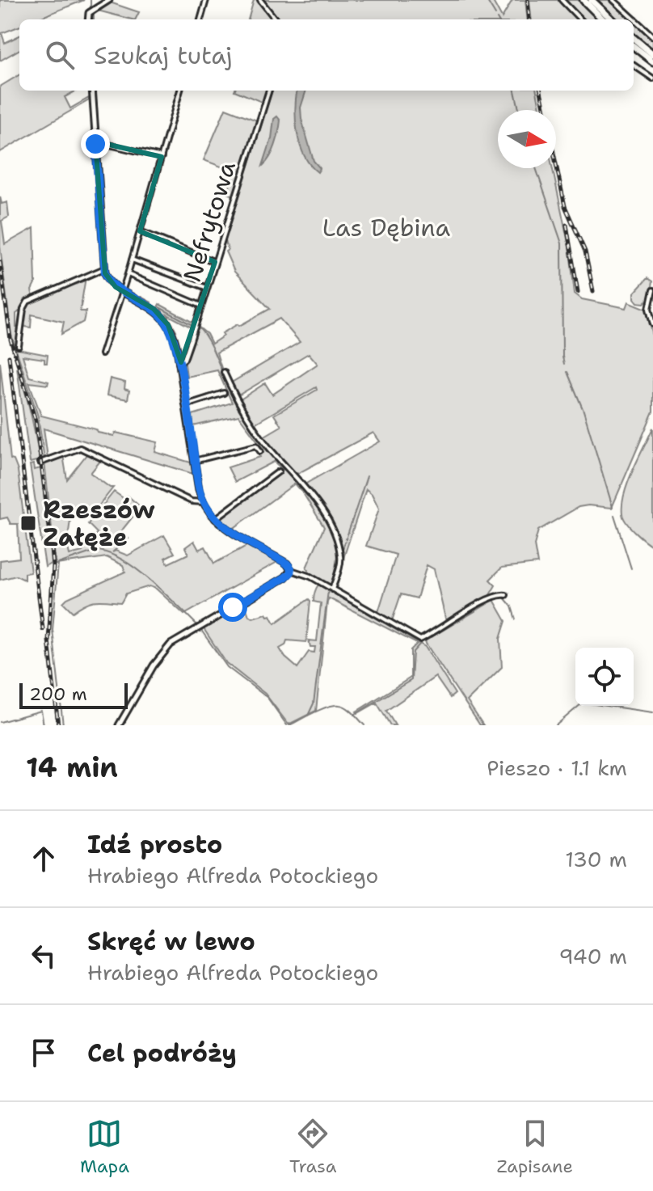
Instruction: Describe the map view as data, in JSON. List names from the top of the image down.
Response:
{
  "streets": {
    "street": ["Nefrytowa"]
  },
  "parks": ["Las Dębina"],
  "places": {
    "transit": ["Rzeszów Załęże"]
  },
  "scale_bar": "200 m",
  "north": "right",
  "page": {
    "search": "Szukaj tutaj",
    "scale": "200 m",
    "heading": ["14 min", "Pieszo · 1.1 km"],
    "list": [
      ["Idź prosto", "Hrabiego Alfreda Potockiego", "130 m"],
      ["Skręć w lewo", "Hrabiego Alfreda Potockiego", "940 m"],
      "Cel podróży"
    ],
    "nav": ["Mapa", "Trasa", "Zapisane"]
  }
}
